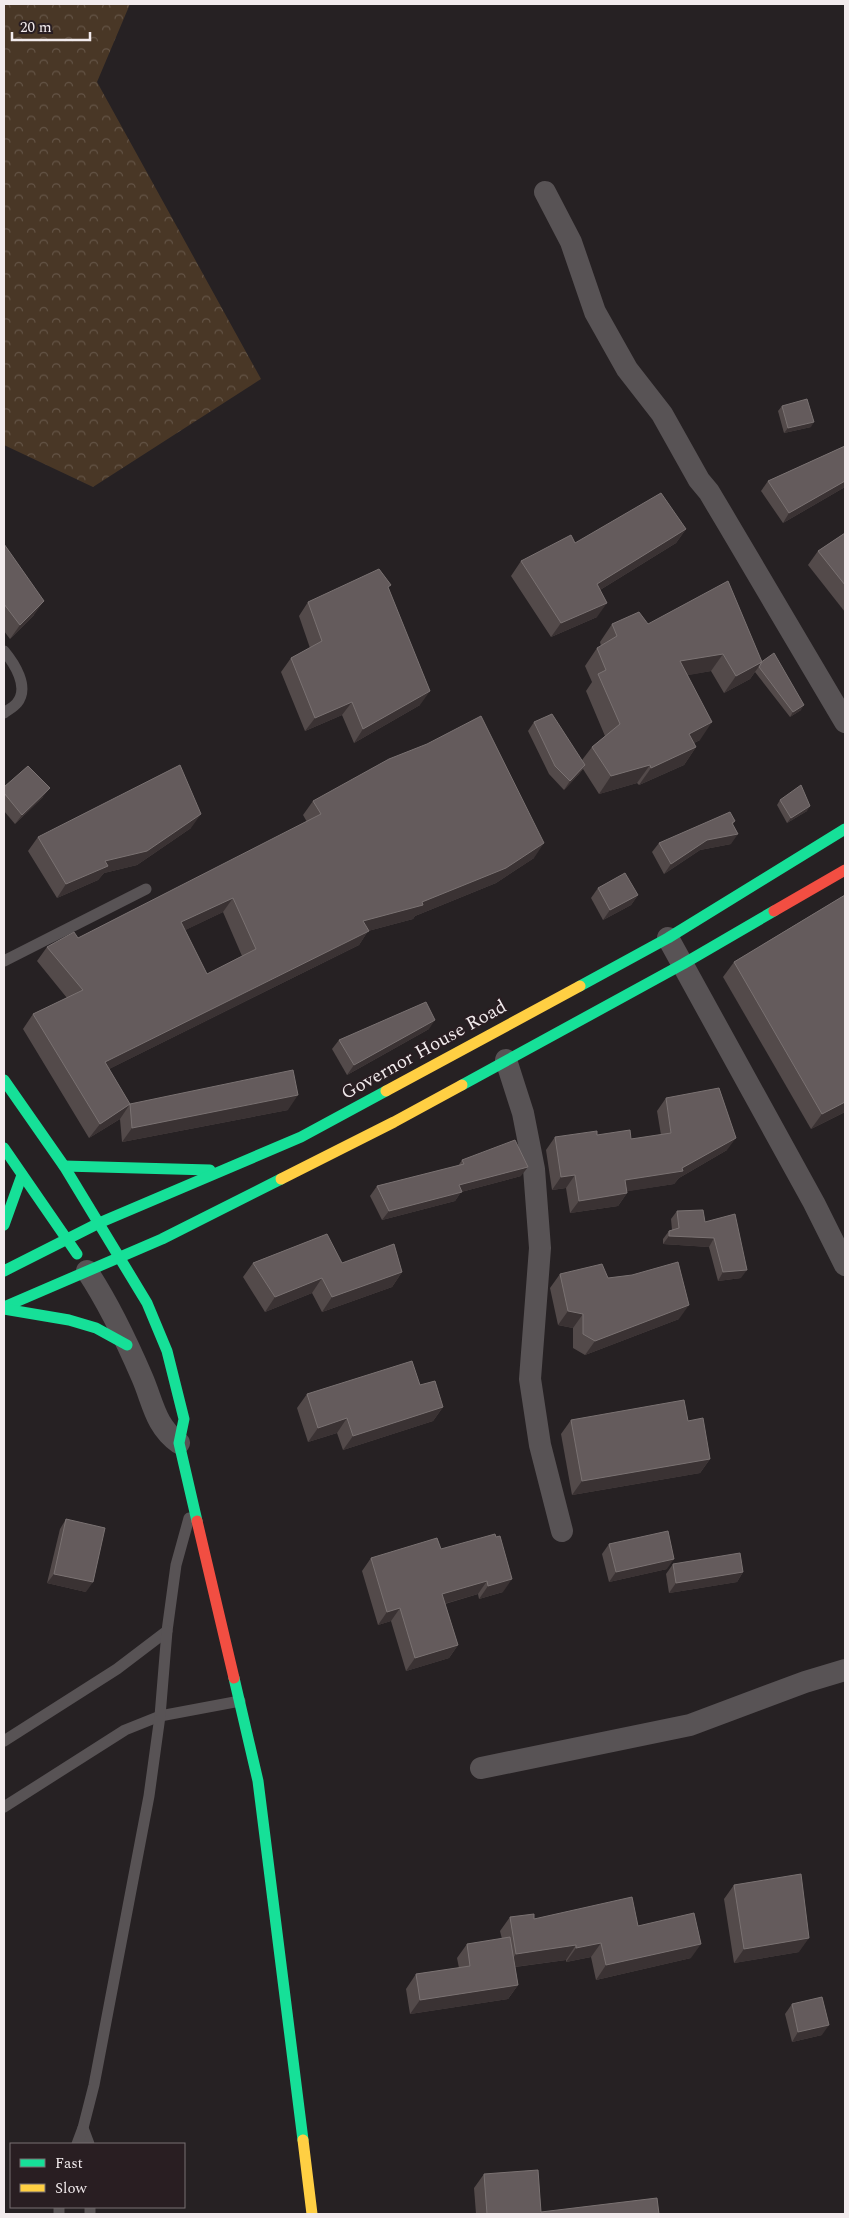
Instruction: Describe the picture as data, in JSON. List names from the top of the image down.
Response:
{
  "streets": {
    "main road": ["Governor House Road"]
  },
  "legend": ["Fast", "Slow"],
  "scale_bar": "20 m"
}
